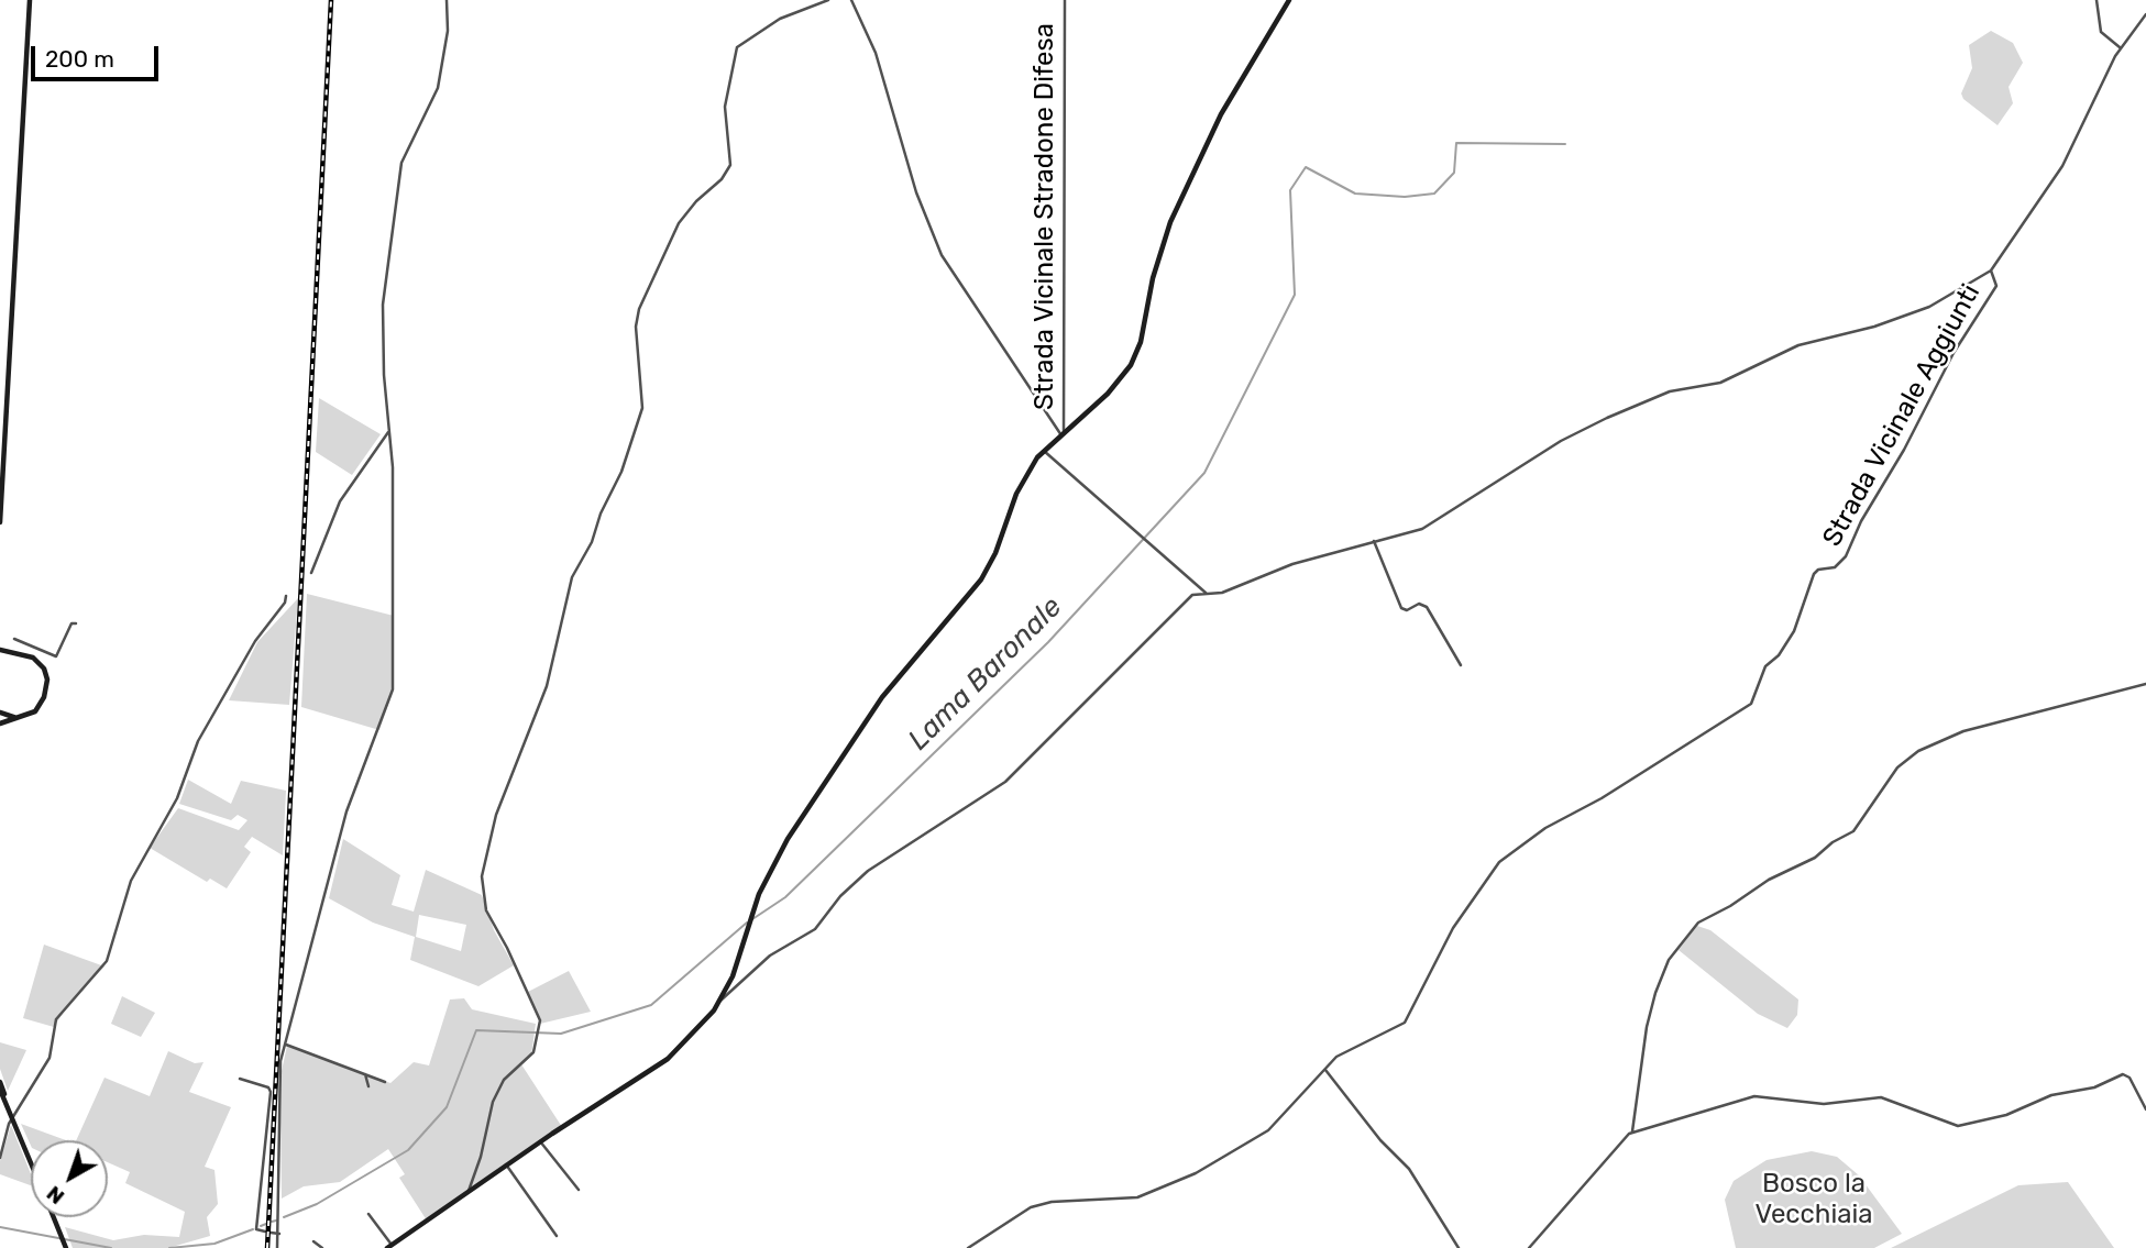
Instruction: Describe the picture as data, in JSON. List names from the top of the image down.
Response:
{
  "streets": {
    "street": ["Strada Vicinale Stradone Difesa", "Strada Vicinale Aggiunti"]
  },
  "water": ["Lama Baronale"],
  "parks": ["Bosco la Vecchiaia"],
  "scale_bar": "200 m",
  "north": "bottom left"
}
